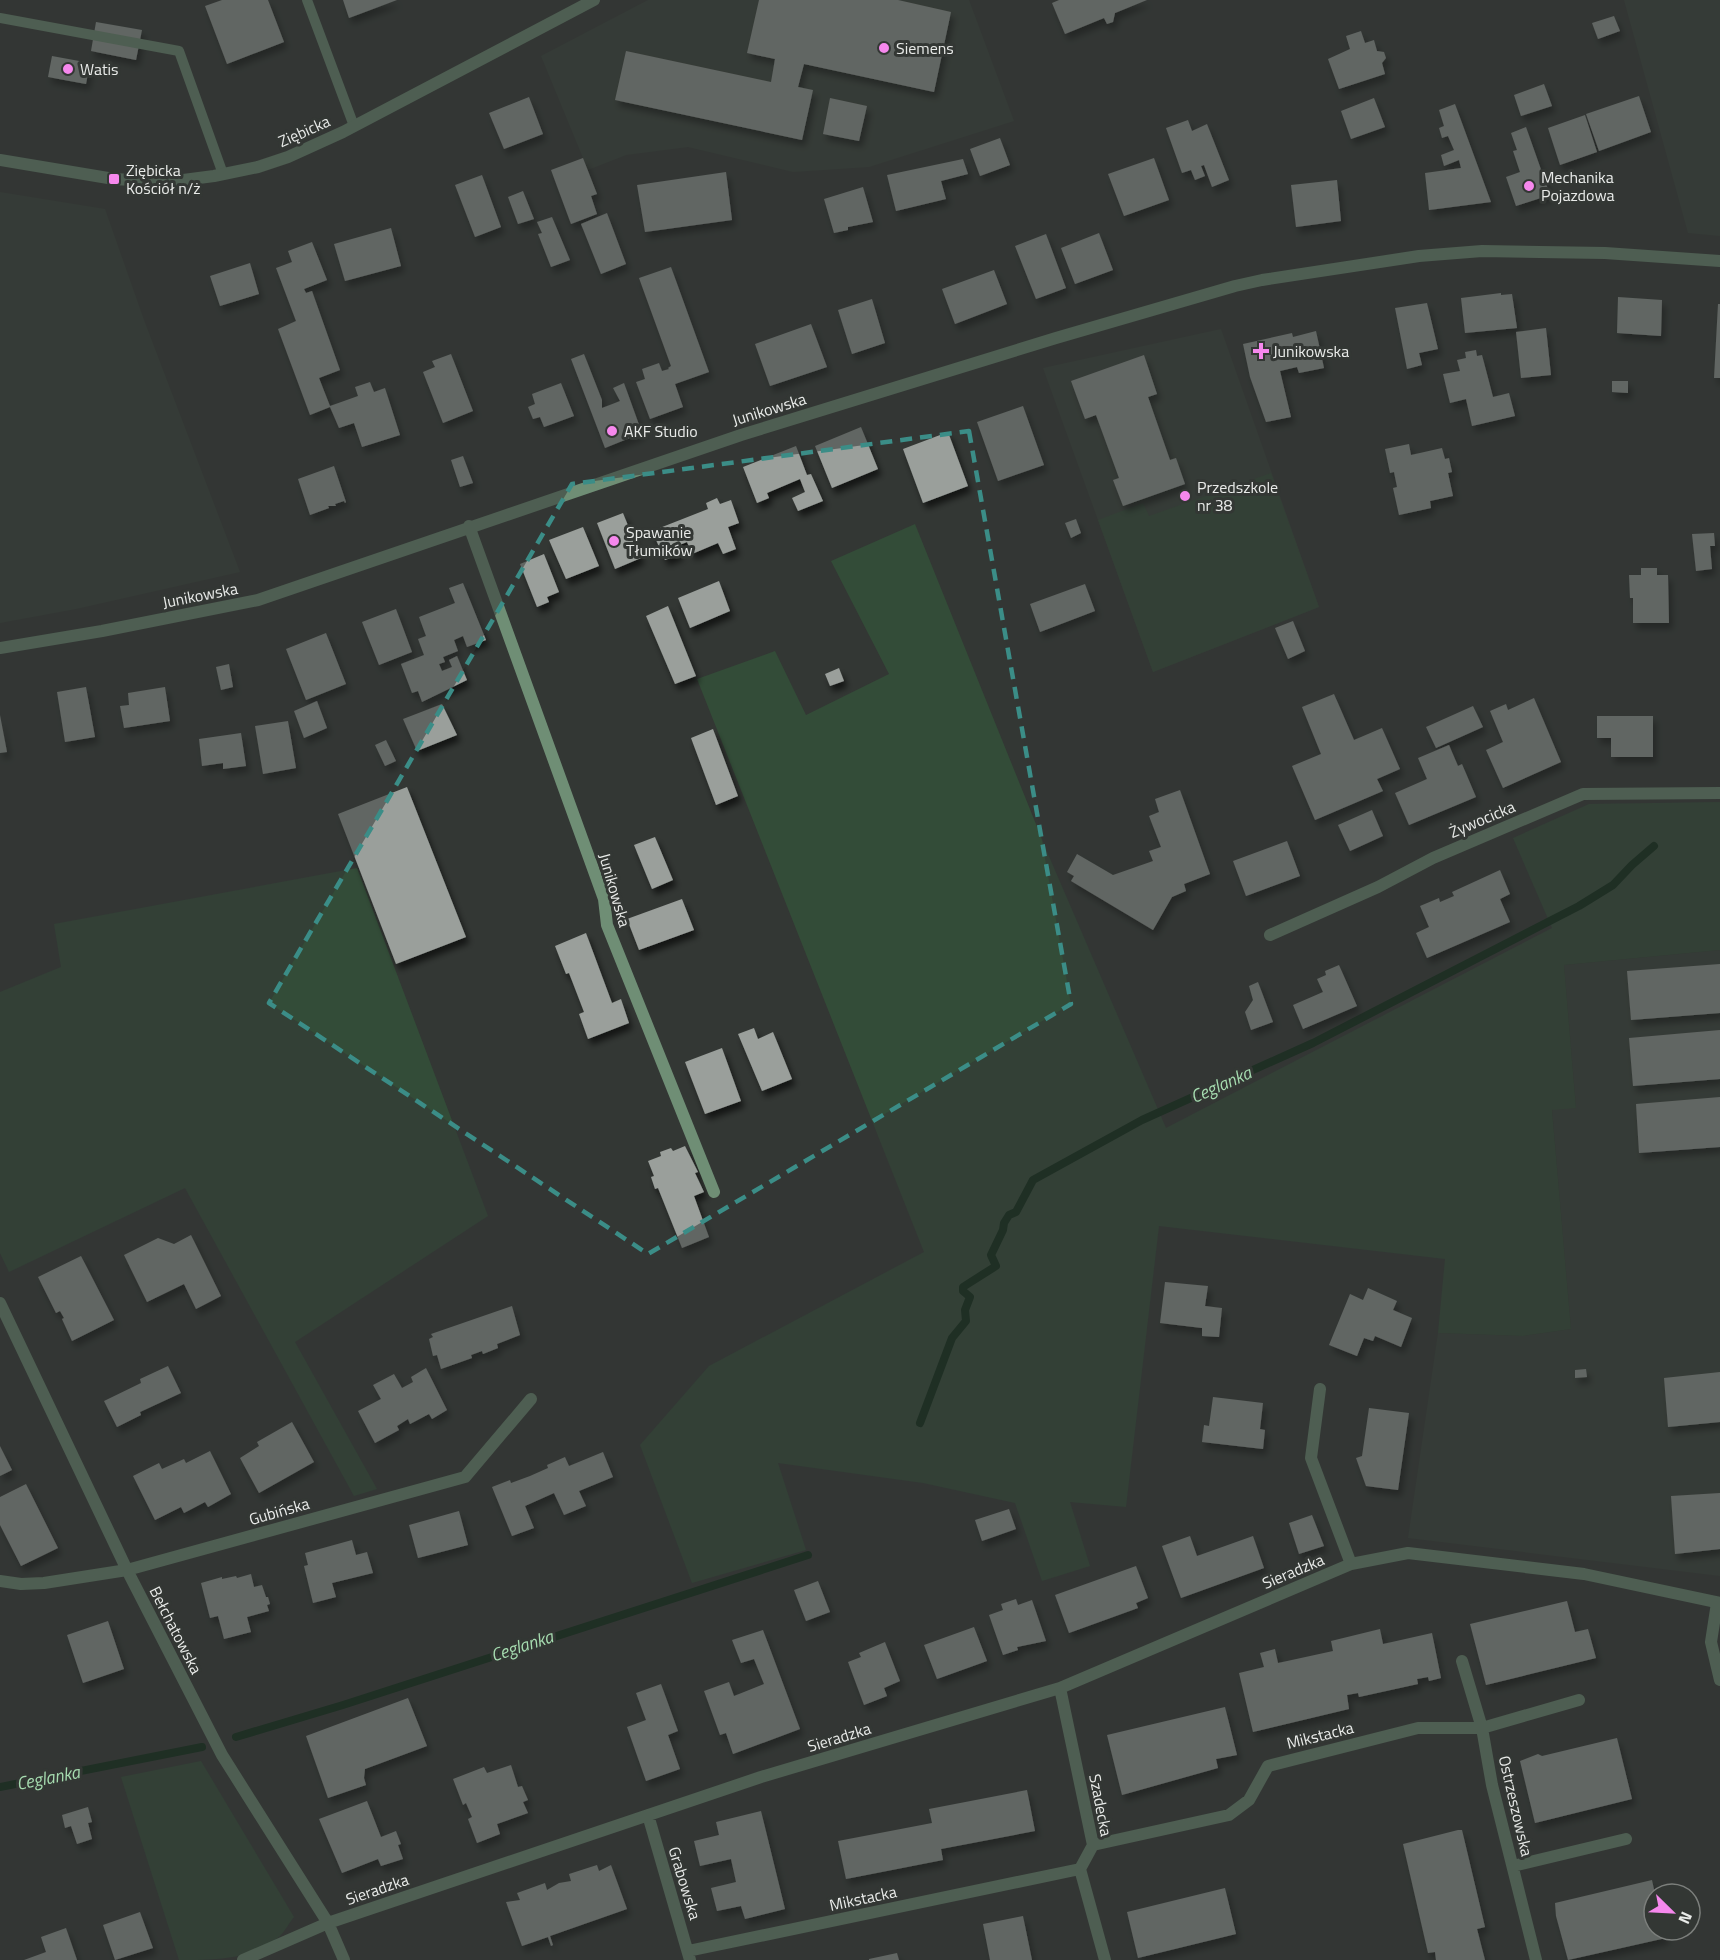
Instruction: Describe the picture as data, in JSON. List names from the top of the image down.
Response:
{
  "streets": {
    "street": [
      "Ziębicka",
      "Junikowska",
      "Żywocicka",
      "Gubińska",
      "Sieradzka",
      "Bełchatowska",
      "Mikstacka",
      "Szadecka",
      "Ostrzeszowska",
      "Grabowska"
    ]
  },
  "crossings": [
    ["Gubińska", "Bełchatowska"],
    ["Sieradzka", "Bełchatowska"],
    ["Sieradzka", "Szadecka"],
    ["Sieradzka", "Grabowska"],
    ["Mikstacka", "Szadecka"],
    ["Mikstacka", "Ostrzeszowska"],
    ["Mikstacka", "Grabowska"]
  ],
  "water": ["Ceglanka"],
  "places": {
    "other": [
      "Siemens",
      "Watis",
      "Mechanika Pojazdowa",
      "AKF Studio",
      "Przedszkole nr 38",
      "Spawanie Tłumików"
    ],
    "transit": ["Ziębicka Kościół n/ż"],
    "health": ["Junikowska"]
  },
  "north": "bottom right"
}
